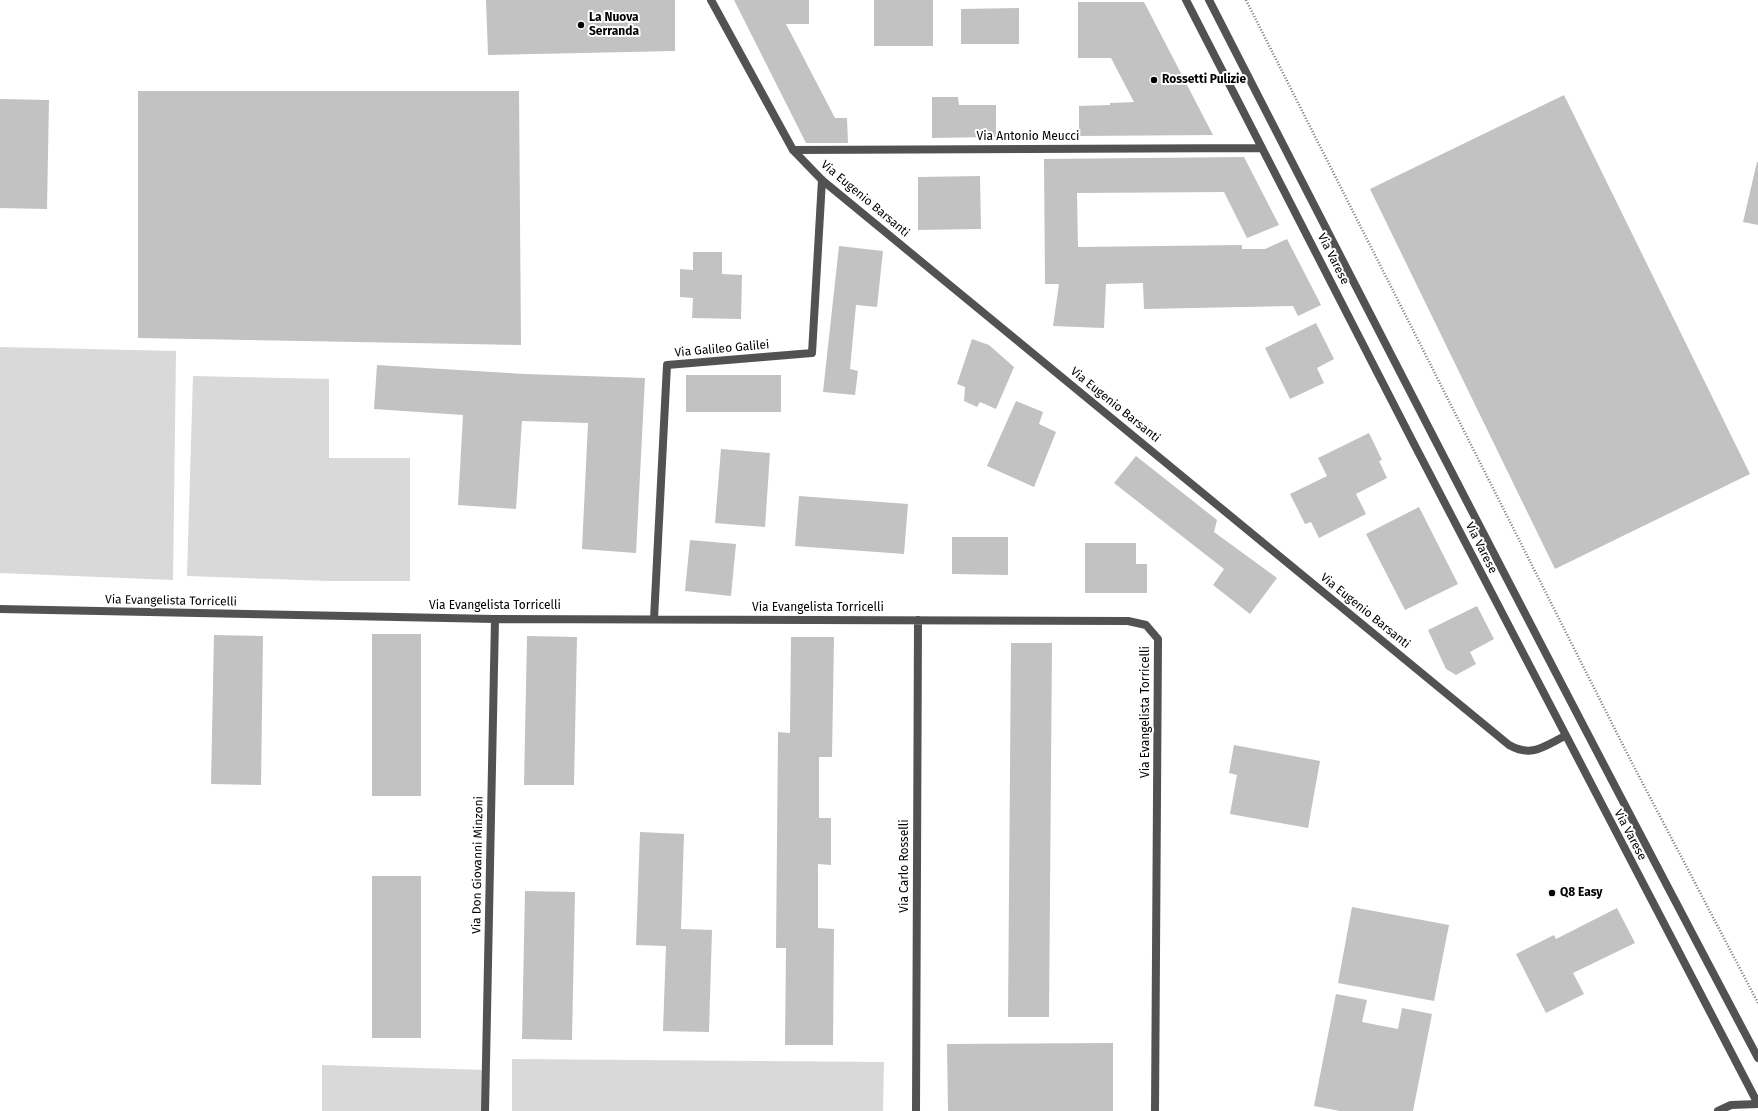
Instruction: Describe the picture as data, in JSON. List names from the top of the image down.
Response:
{
  "streets": {
    "street": [
      "Via Antonio Meucci",
      "Via Eugenio Barsanti",
      "Via Varese",
      "Via Galileo Galilei",
      "Via Evangelista Torricelli",
      "Via Don Giovanni Minzoni",
      "Via Carlo Rosselli"
    ]
  },
  "crossings": [
    ["Via Antonio Meucci", "Via Eugenio Barsanti"],
    ["Via Antonio Meucci", "Via Varese"],
    ["Via Eugenio Barsanti", "Via Varese"],
    ["Via Eugenio Barsanti", "Via Galileo Galilei"],
    ["Via Galileo Galilei", "Via Evangelista Torricelli"],
    ["Via Evangelista Torricelli", "Via Don Giovanni Minzoni"],
    ["Via Evangelista Torricelli", "Via Carlo Rosselli"]
  ],
  "places": ["La Nuova Serranda", "Rossetti Pulizie", "Q8 Easy"]
}
